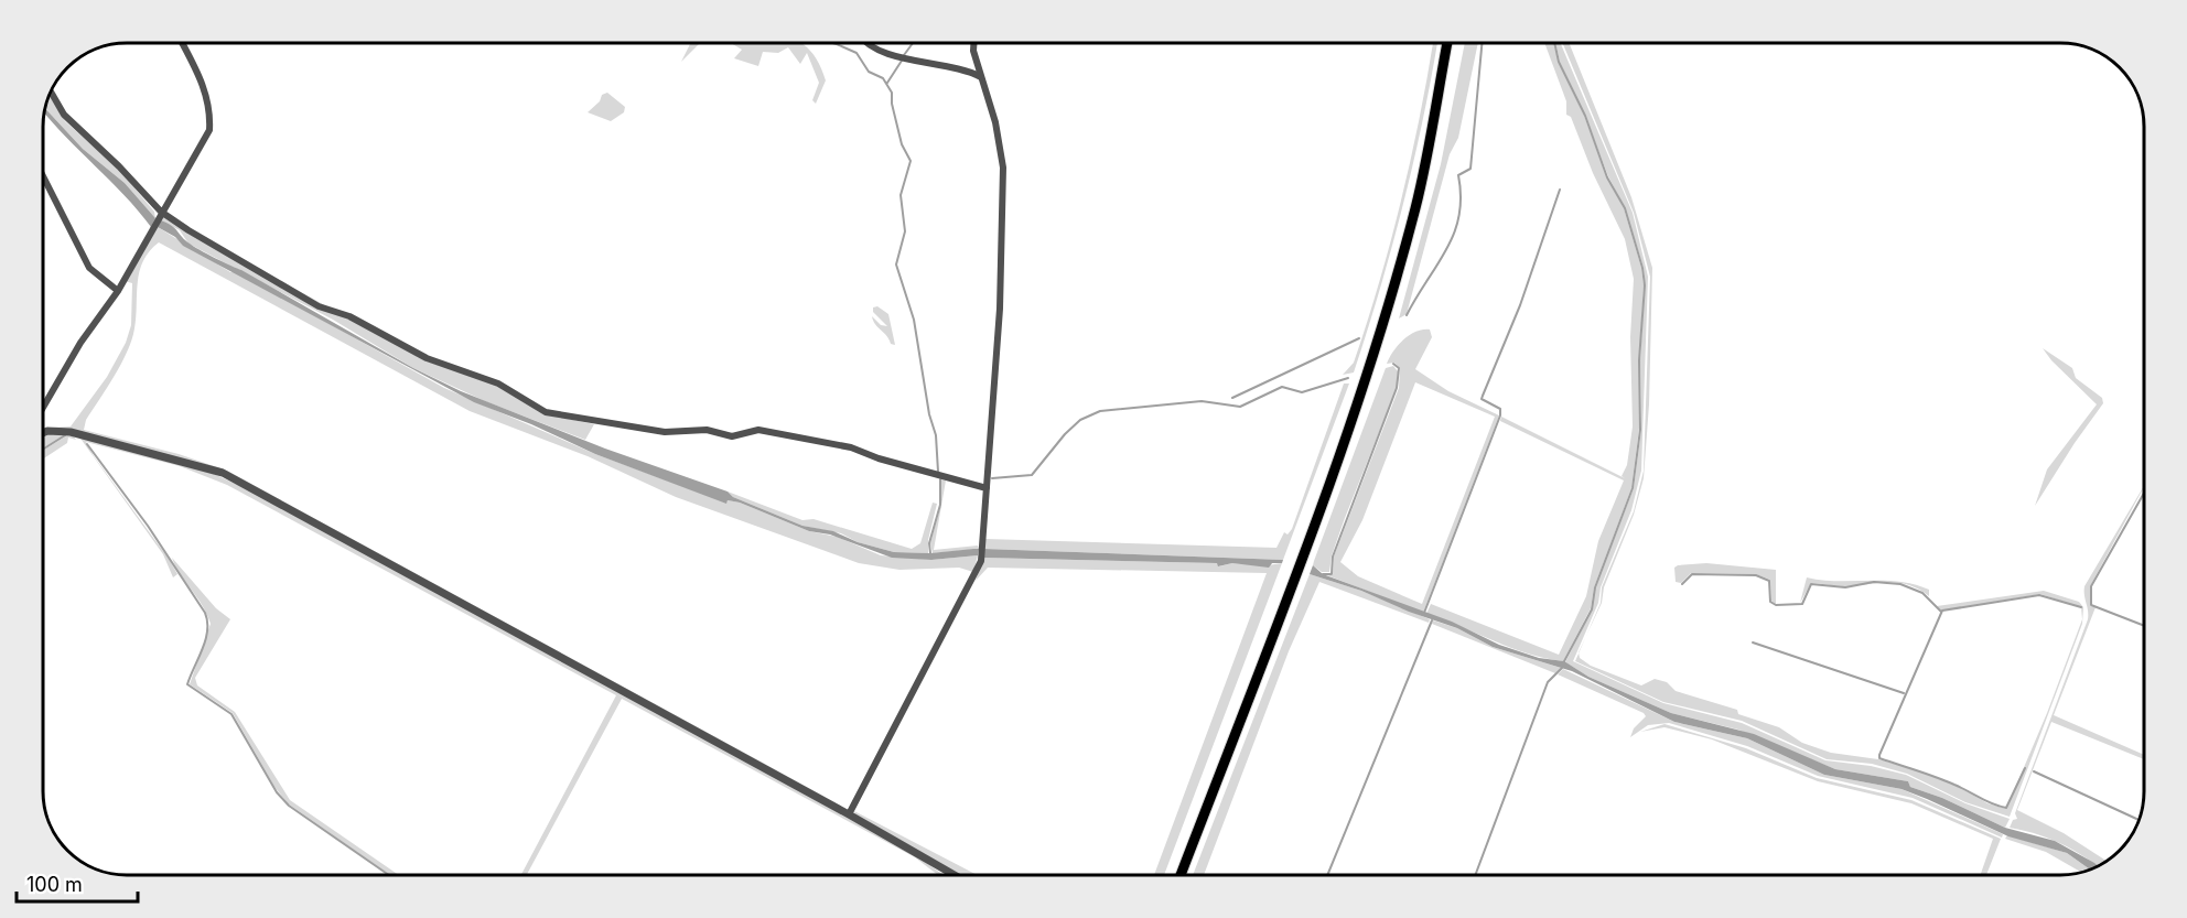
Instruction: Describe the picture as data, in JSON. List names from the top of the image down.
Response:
{
  "scale_bar": "100 m"
}
